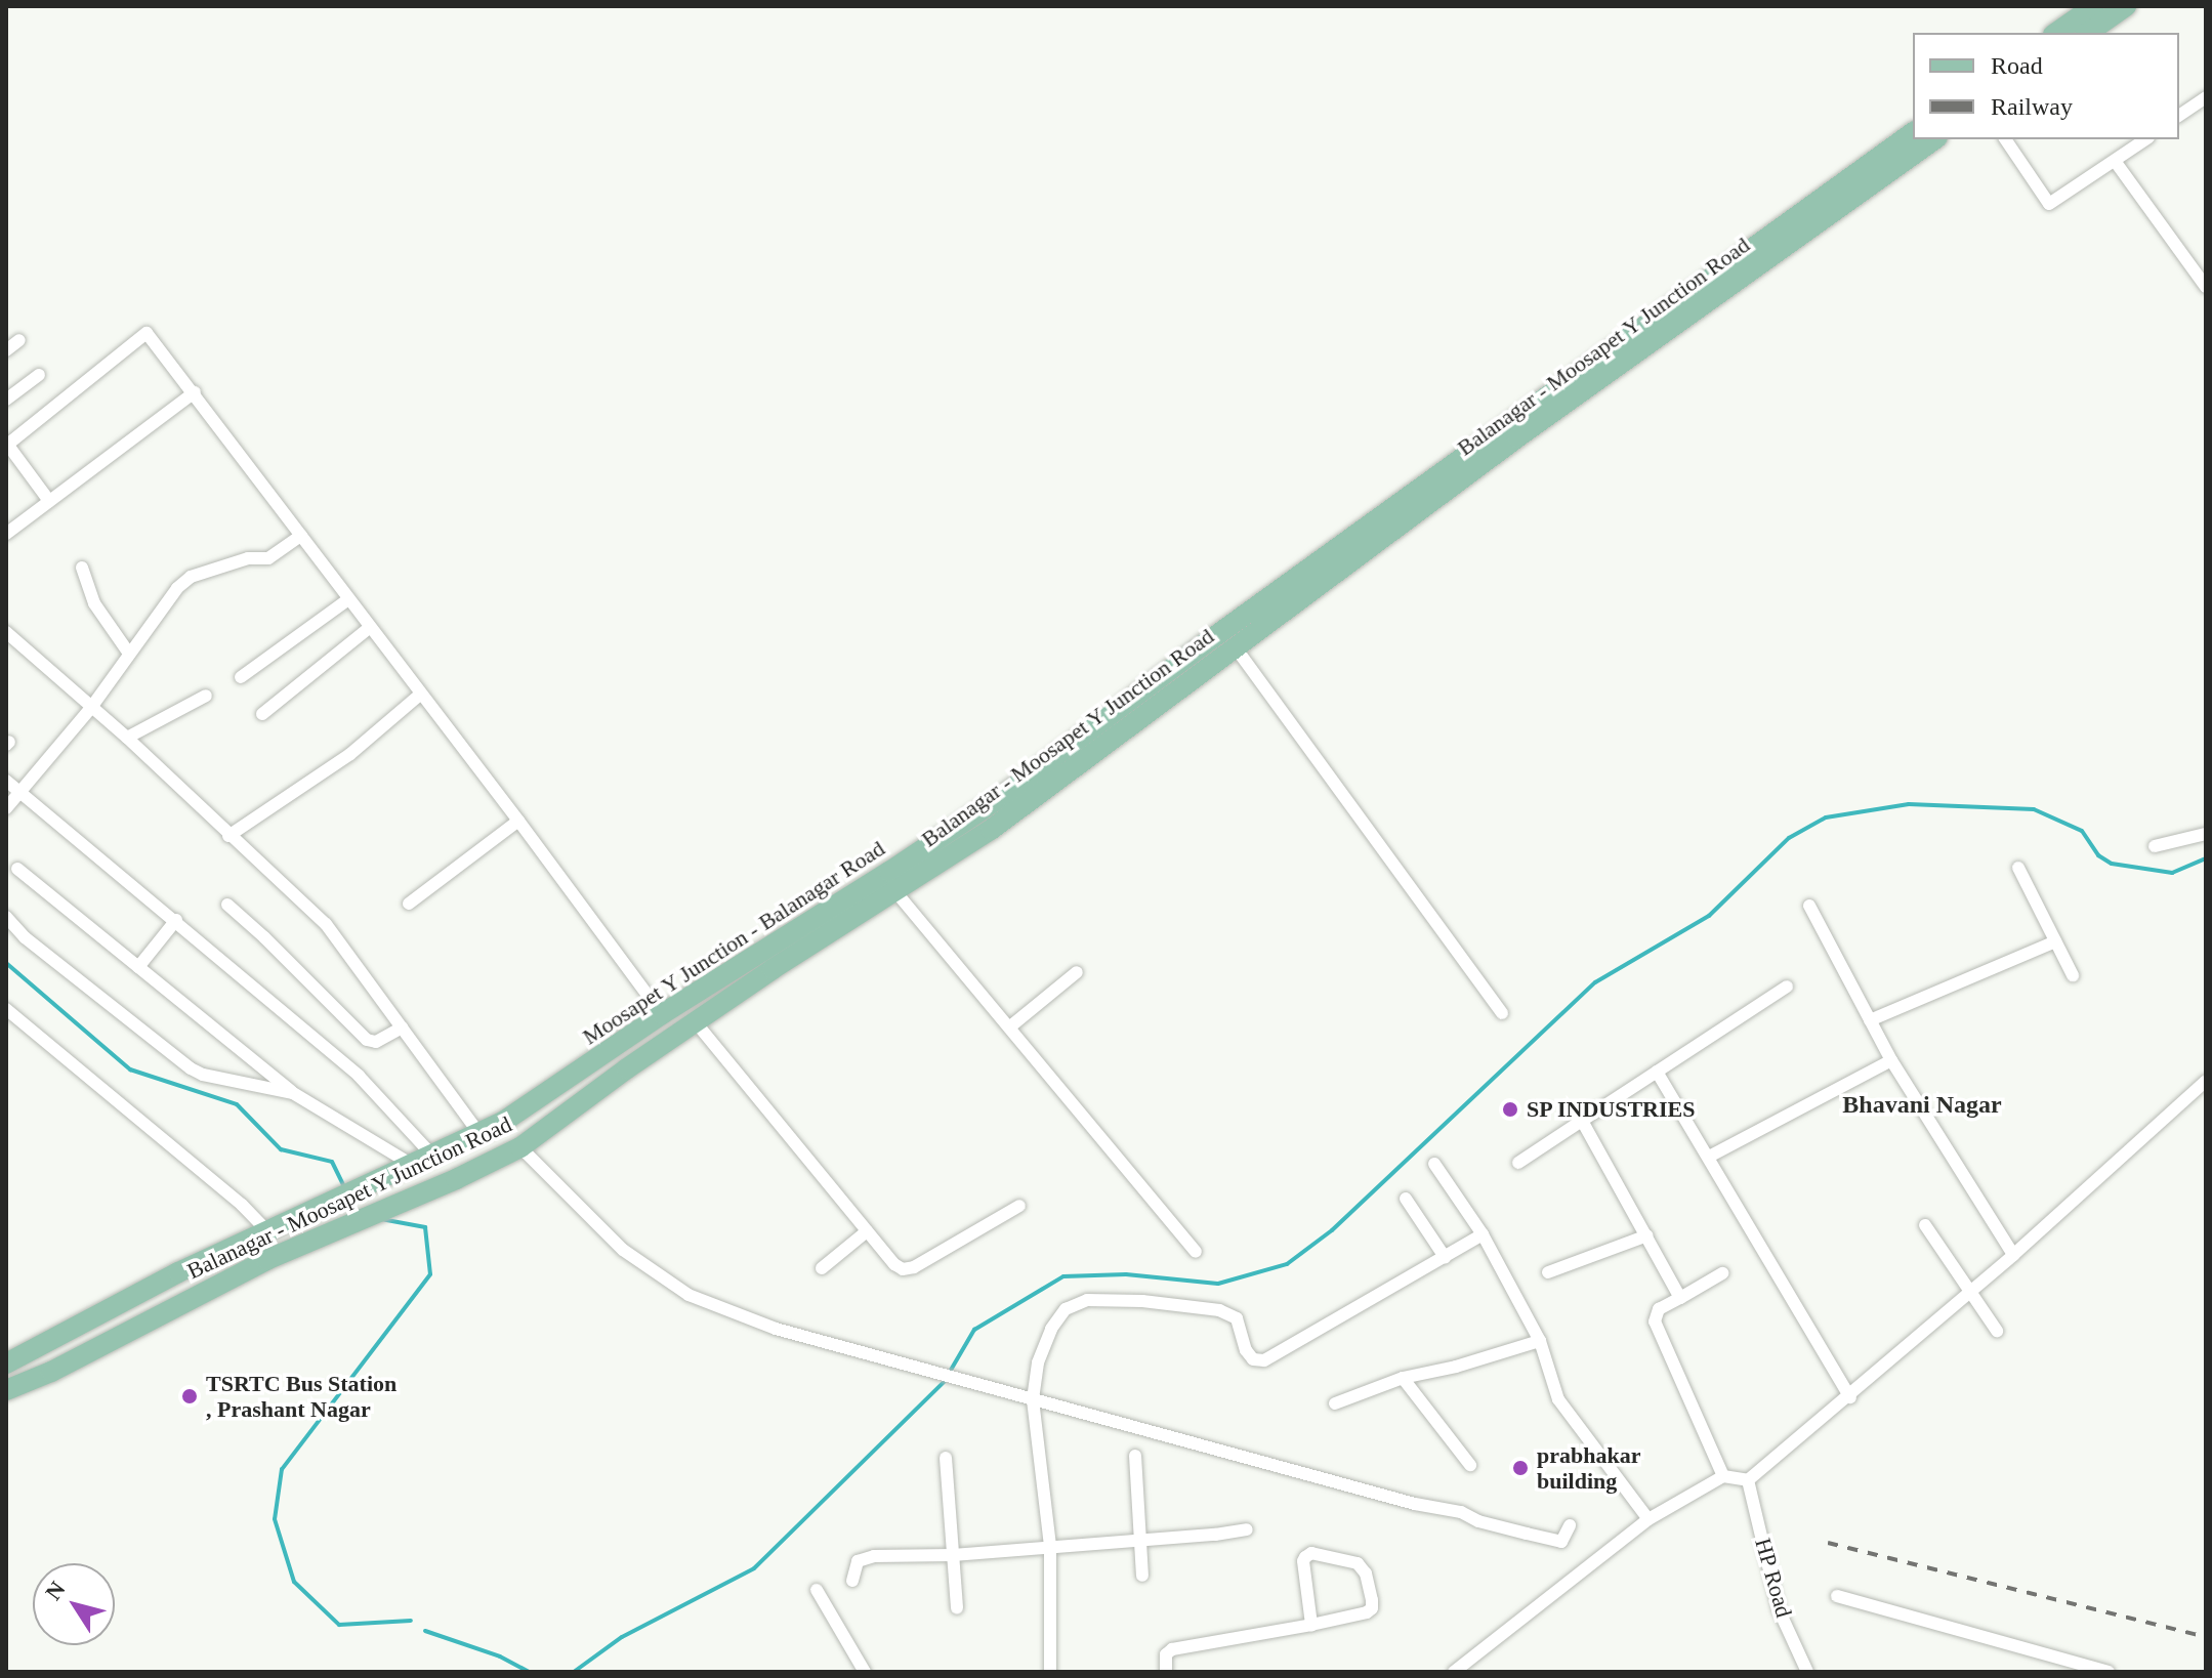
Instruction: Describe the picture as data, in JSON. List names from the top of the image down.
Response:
{
  "streets": {
    "main road": ["Balanagar - Moosapet Y Junction Road", "Moosapet Y Junction - Balanagar Road"],
    "street": ["HP Road"]
  },
  "districts": ["Bhavani Nagar"],
  "places": ["SP INDUSTRIES", "TSRTC Bus Station , Prashant Nagar", "prabhakar building"],
  "legend": ["Road", "Railway"],
  "north": "top left"
}
